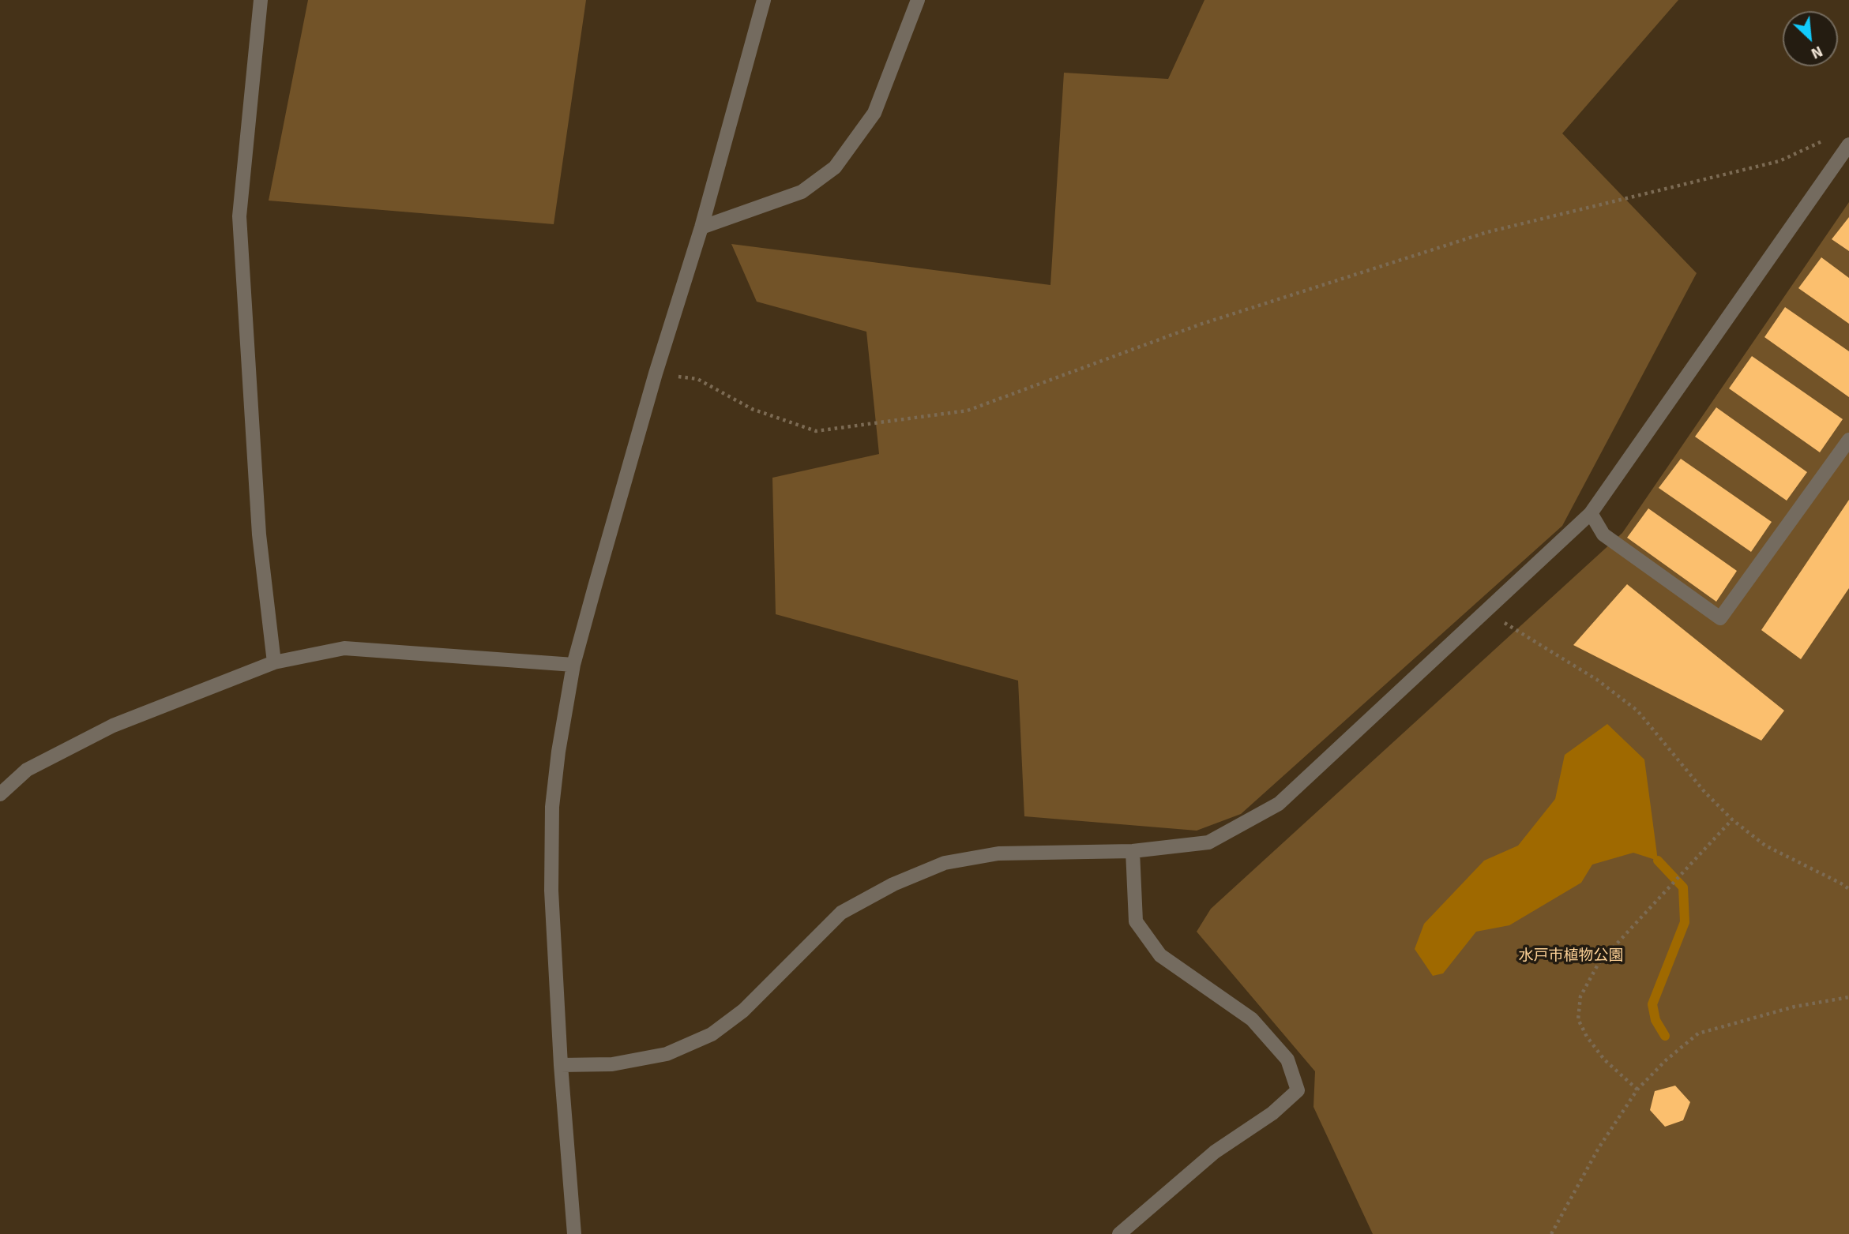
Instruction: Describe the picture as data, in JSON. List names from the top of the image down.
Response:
{
  "parks": ["水戸市植物公園"],
  "north": "bottom right"
}
